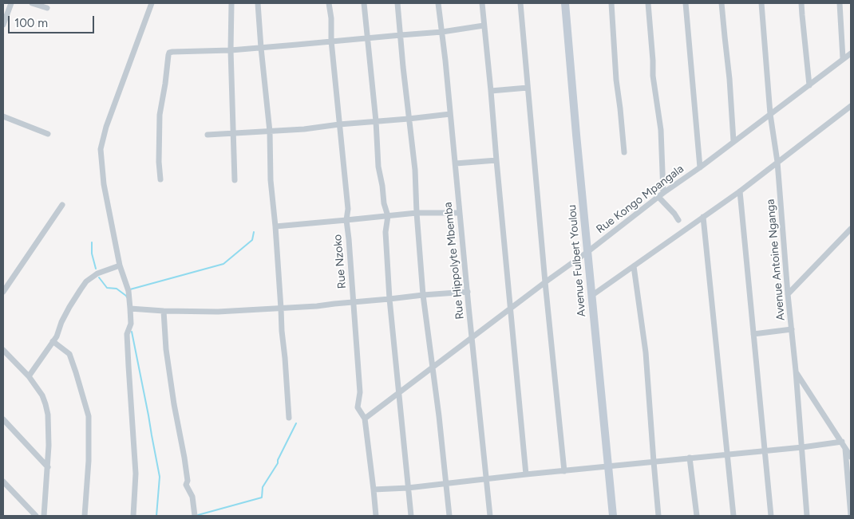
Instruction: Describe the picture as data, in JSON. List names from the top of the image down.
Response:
{
  "streets": {
    "main road": ["Avenue Fulbert Youlou"],
    "street": [
      "Rue Kongo Mpangala",
      "Avenue Antoine Nganga",
      "Rue Hippolyte Mbemba",
      "Rue Nzoko"
    ]
  },
  "crossings": [
    ["Rue Kongo Mpangala", "Avenue Antoine Nganga"],
    ["Rue Kongo Mpangala", "Rue Hippolyte Mbemba"],
    ["Rue Kongo Mpangala", "Avenue Fulbert Youlou"],
    ["Rue Kongo Mpangala", "Rue Nzoko"]
  ],
  "scale_bar": "100 m"
}
